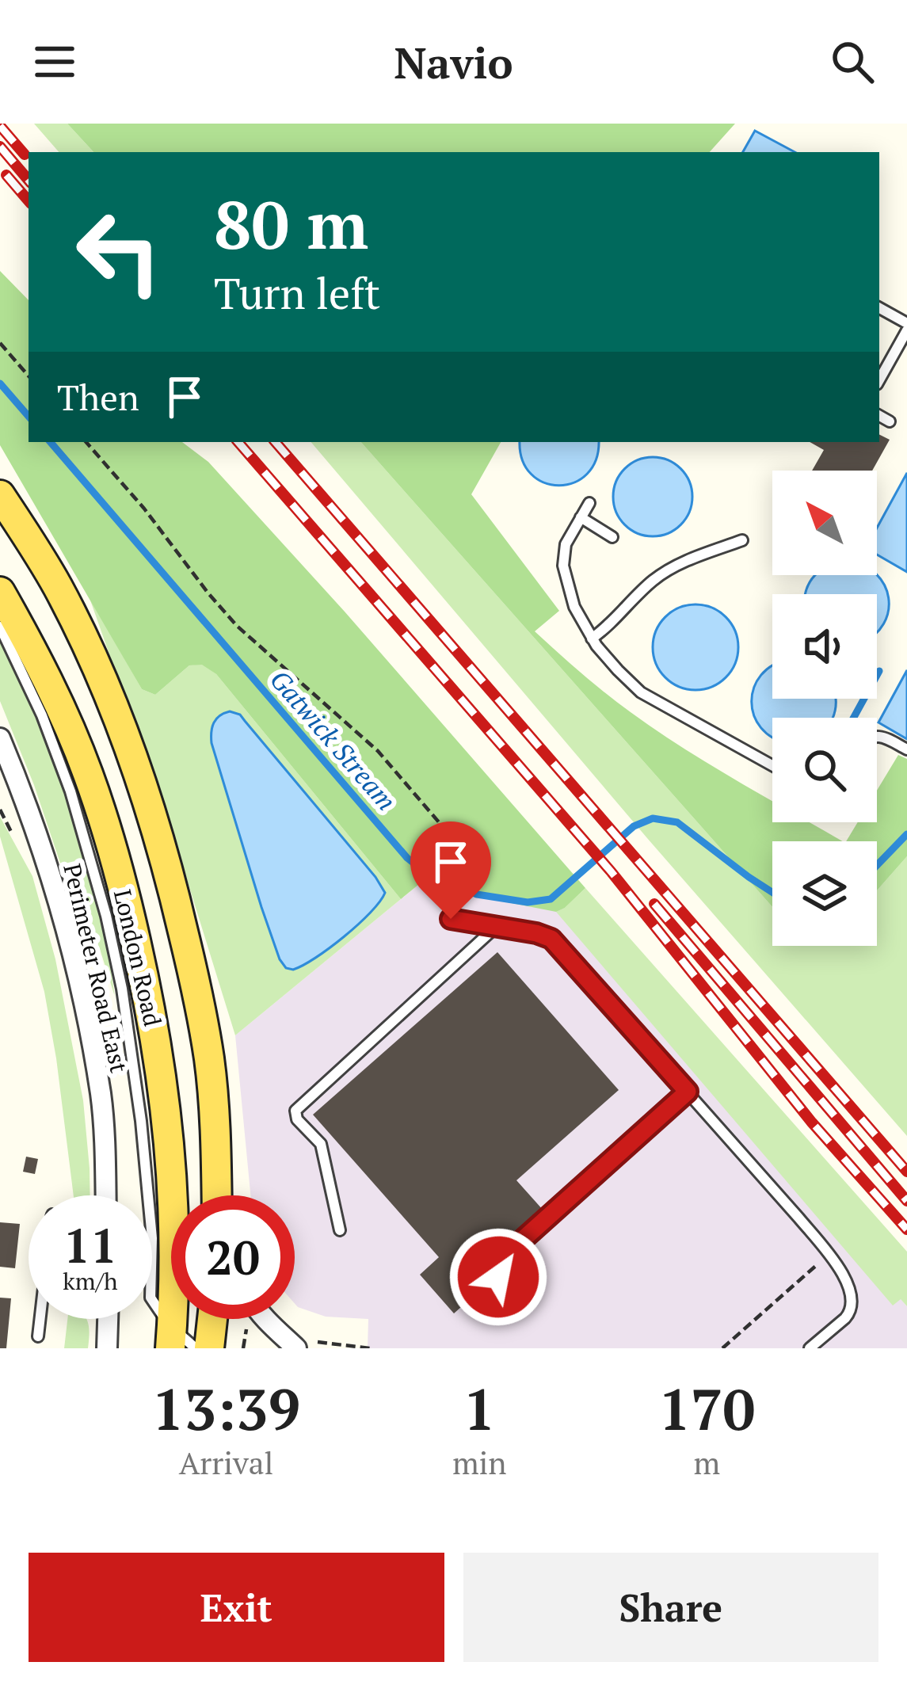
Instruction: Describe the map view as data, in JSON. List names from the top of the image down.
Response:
{
  "streets": {
    "main road": ["London Road"],
    "street": ["Perimeter Road East"]
  },
  "water": ["Gatwick Stream"],
  "north": "top left",
  "page": {
    "header": "Navio",
    "turn": ["80 m", "Turn left"],
    "then": "Then",
    "speed": "11 km/h",
    "limit": "20",
    "eta": [
      "13:39",
      "Arrival",
      "1",
      "min",
      "170",
      "m"
    ],
    "buttons": ["Exit", "Share"]
  }
}
